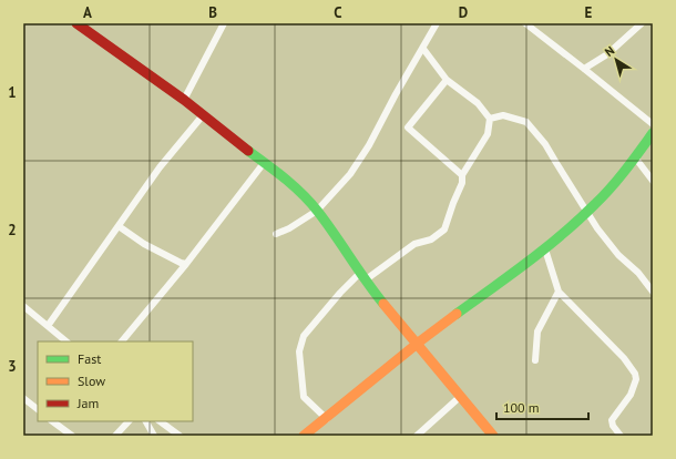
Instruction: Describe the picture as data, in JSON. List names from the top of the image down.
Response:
{
  "legend": ["Fast", "Slow", "Jam"],
  "scale_bar": "100 m",
  "north": "top left",
  "grid": {
    "columns": [
      "A",
      "B",
      "C",
      "D",
      "E"
    ],
    "rows": ["1", "2", "3"]
  }
}
